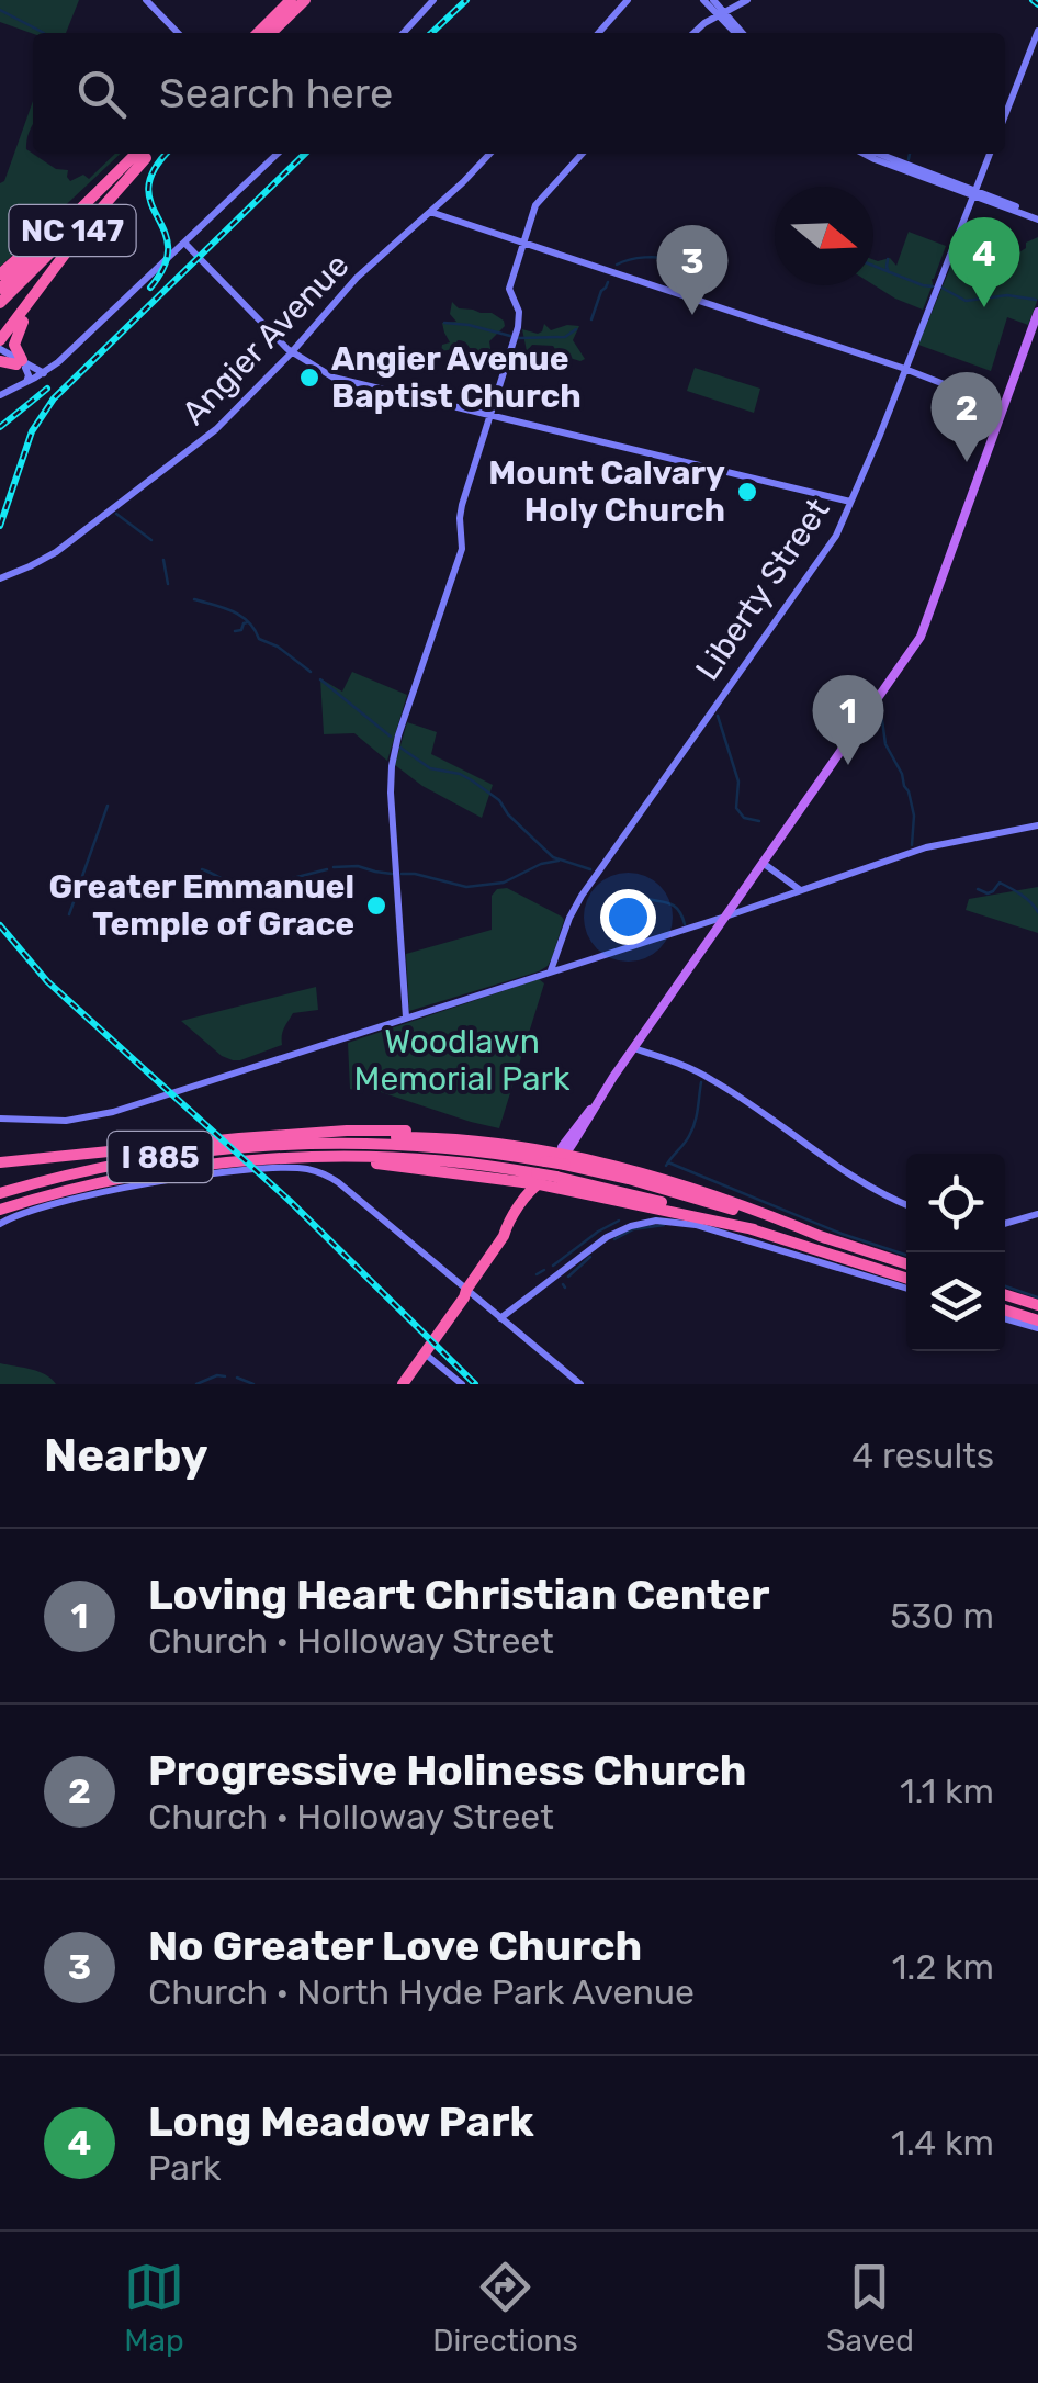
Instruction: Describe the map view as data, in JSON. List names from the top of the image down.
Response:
{
  "streets": {
    "highway": ["NC 147", "I 885"],
    "street": ["Angier Avenue", "Liberty Street"]
  },
  "parks": ["Woodlawn Memorial Park"],
  "places": ["Angier Avenue Baptist Church", "Mount Calvary Holy Church", "Greater Emmanuel Temple of Grace"],
  "north": "right",
  "page": {
    "search": "Search here",
    "pins": [
      "4",
      "3",
      "2",
      "1"
    ],
    "heading": ["Nearby", "4 results"],
    "list": [
      {
        "mark": "1",
        "name": "Loving Heart Christian Center",
        "note": "Church · Holloway Street",
        "value": "530 m"
      },
      {
        "mark": "2",
        "name": "Progressive Holiness Church",
        "note": "Church · Holloway Street",
        "value": "1.1 km"
      },
      {
        "mark": "3",
        "name": "No Greater Love Church",
        "note": "Church · North Hyde Park Avenue",
        "value": "1.2 km"
      },
      {
        "mark": "4",
        "name": "Long Meadow Park",
        "note": "Park",
        "value": "1.4 km"
      }
    ],
    "nav": ["Map", "Directions", "Saved"]
  }
}
